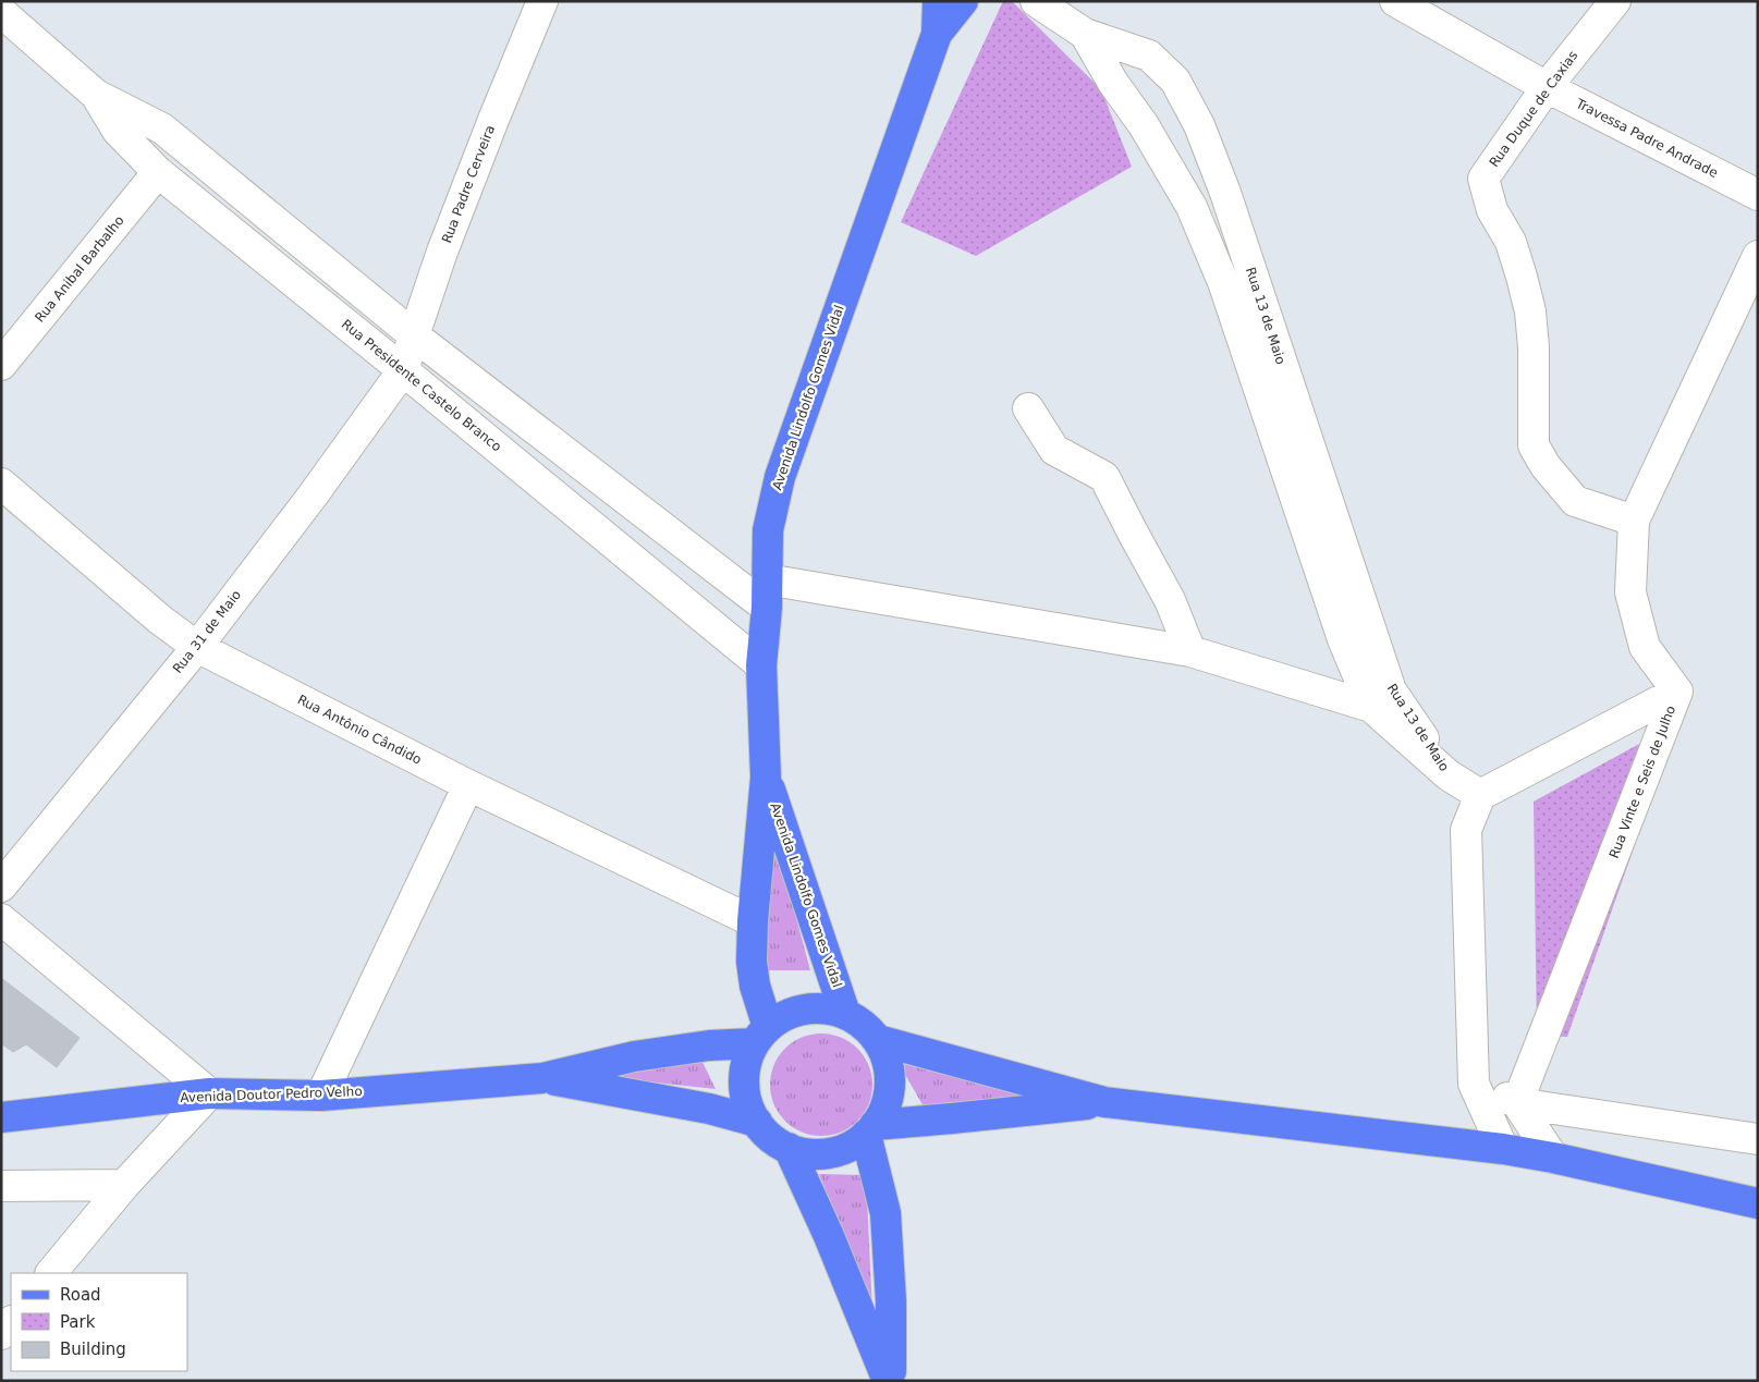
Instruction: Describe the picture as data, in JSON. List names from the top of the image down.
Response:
{
  "streets": {
    "main road": ["Avenida Lindolfo Gomes Vidal", "Avenida Doutor Pedro Velho"],
    "street": [
      "Rua Duque de Caxias",
      "Travessa Padre Andrade",
      "Rua Padre Cerveira",
      "Rua Anibal Barbalho",
      "Rua 13 de Maio",
      "Rua Presidente Castelo Branco",
      "Rua 31 de Maio",
      "Rua Antônio Cândido",
      "Rua Vinte e Seis de Julho"
    ]
  },
  "crossings": [
    ["Rua Duque de Caxias", "Travessa Padre Andrade"],
    ["Rua Duque de Caxias", "Rua Vinte e Seis de Julho"],
    ["Rua Padre Cerveira", "Rua Presidente Castelo Branco"],
    ["Rua Padre Cerveira", "Rua 31 de Maio"],
    ["Rua Anibal Barbalho", "Rua Presidente Castelo Branco"],
    ["Rua Presidente Castelo Branco", "Avenida Lindolfo Gomes Vidal"],
    ["Rua Presidente Castelo Branco", "Rua 31 de Maio"],
    ["Avenida Lindolfo Gomes Vidal", "Rua Antônio Cândido"],
    ["Avenida Lindolfo Gomes Vidal", "Avenida Doutor Pedro Velho"],
    ["Rua 31 de Maio", "Rua Antônio Cândido"]
  ],
  "legend": ["Road", "Park", "Building"]
}
